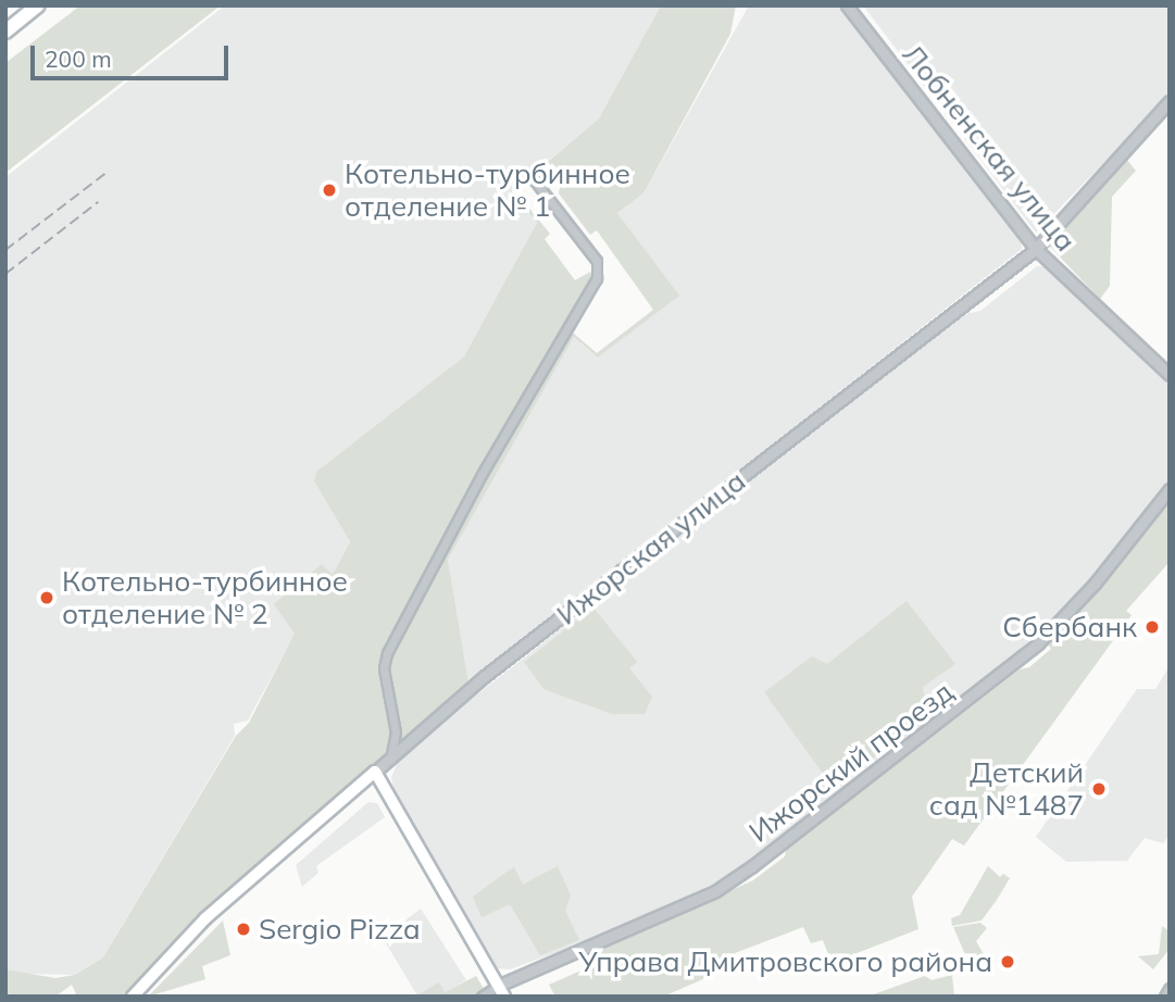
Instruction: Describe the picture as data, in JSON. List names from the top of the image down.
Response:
{
  "streets": {
    "main road": ["Ижорская улица"],
    "street": ["Лобненская улица", "Ижорский проезд"]
  },
  "crossings": [
    ["Лобненская улица", "Ижорская улица"]
  ],
  "places": [
    "Котельно-турбинное отделение № 1",
    "Котельно-турбинное отделение № 2",
    "Сбербанк",
    "Детский сад №1487",
    "Sergio Pizza",
    "Управа Дмитровского района"
  ],
  "scale_bar": "200 m"
}
